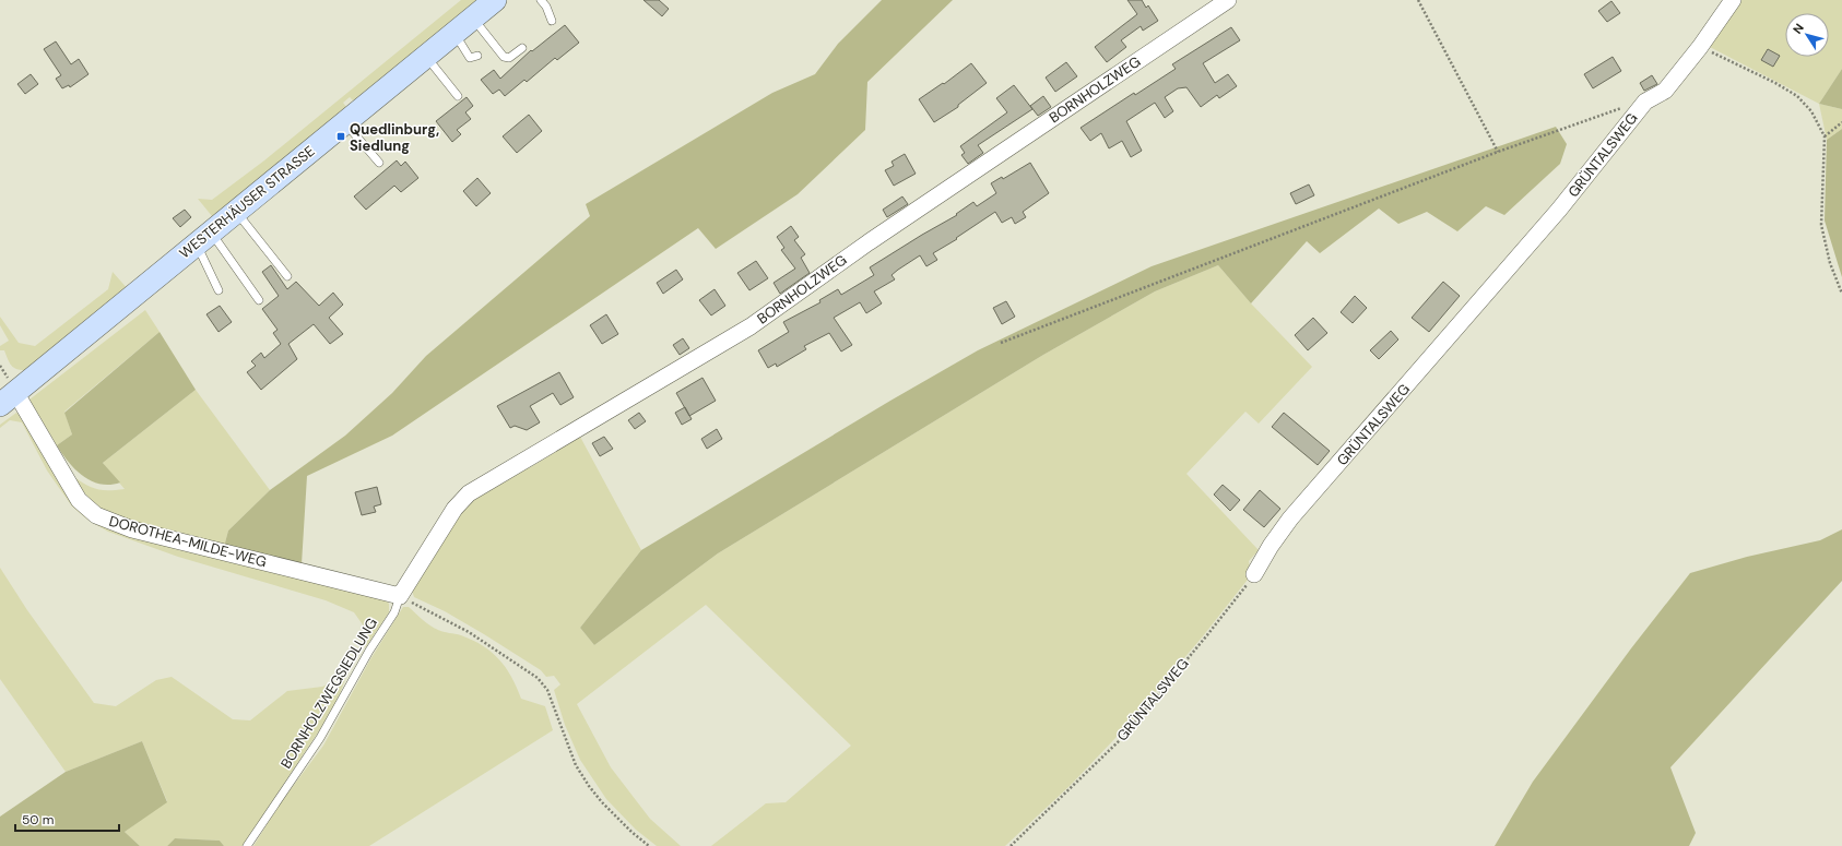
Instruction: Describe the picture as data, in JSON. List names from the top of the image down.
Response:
{
  "streets": {
    "main road": ["WESTERHÄUSER STRASSE"],
    "street": ["BORNHOLZWEG", "GRÜNTALSWEG", "DOROTHEA-MILDE-WEG"],
    "lane": ["BORNHOLZWEGSIEDLUNG"]
  },
  "crossings": [
    ["BORNHOLZWEG", "DOROTHEA-MILDE-WEG"],
    ["BORNHOLZWEG", "BORNHOLZWEGSIEDLUNG"],
    ["WESTERHÄUSER STRASSE", "DOROTHEA-MILDE-WEG"],
    ["DOROTHEA-MILDE-WEG", "BORNHOLZWEGSIEDLUNG"]
  ],
  "places": {
    "transit": ["Quedlinburg, Siedlung"]
  },
  "scale_bar": "50 m",
  "north": "top left"
}
